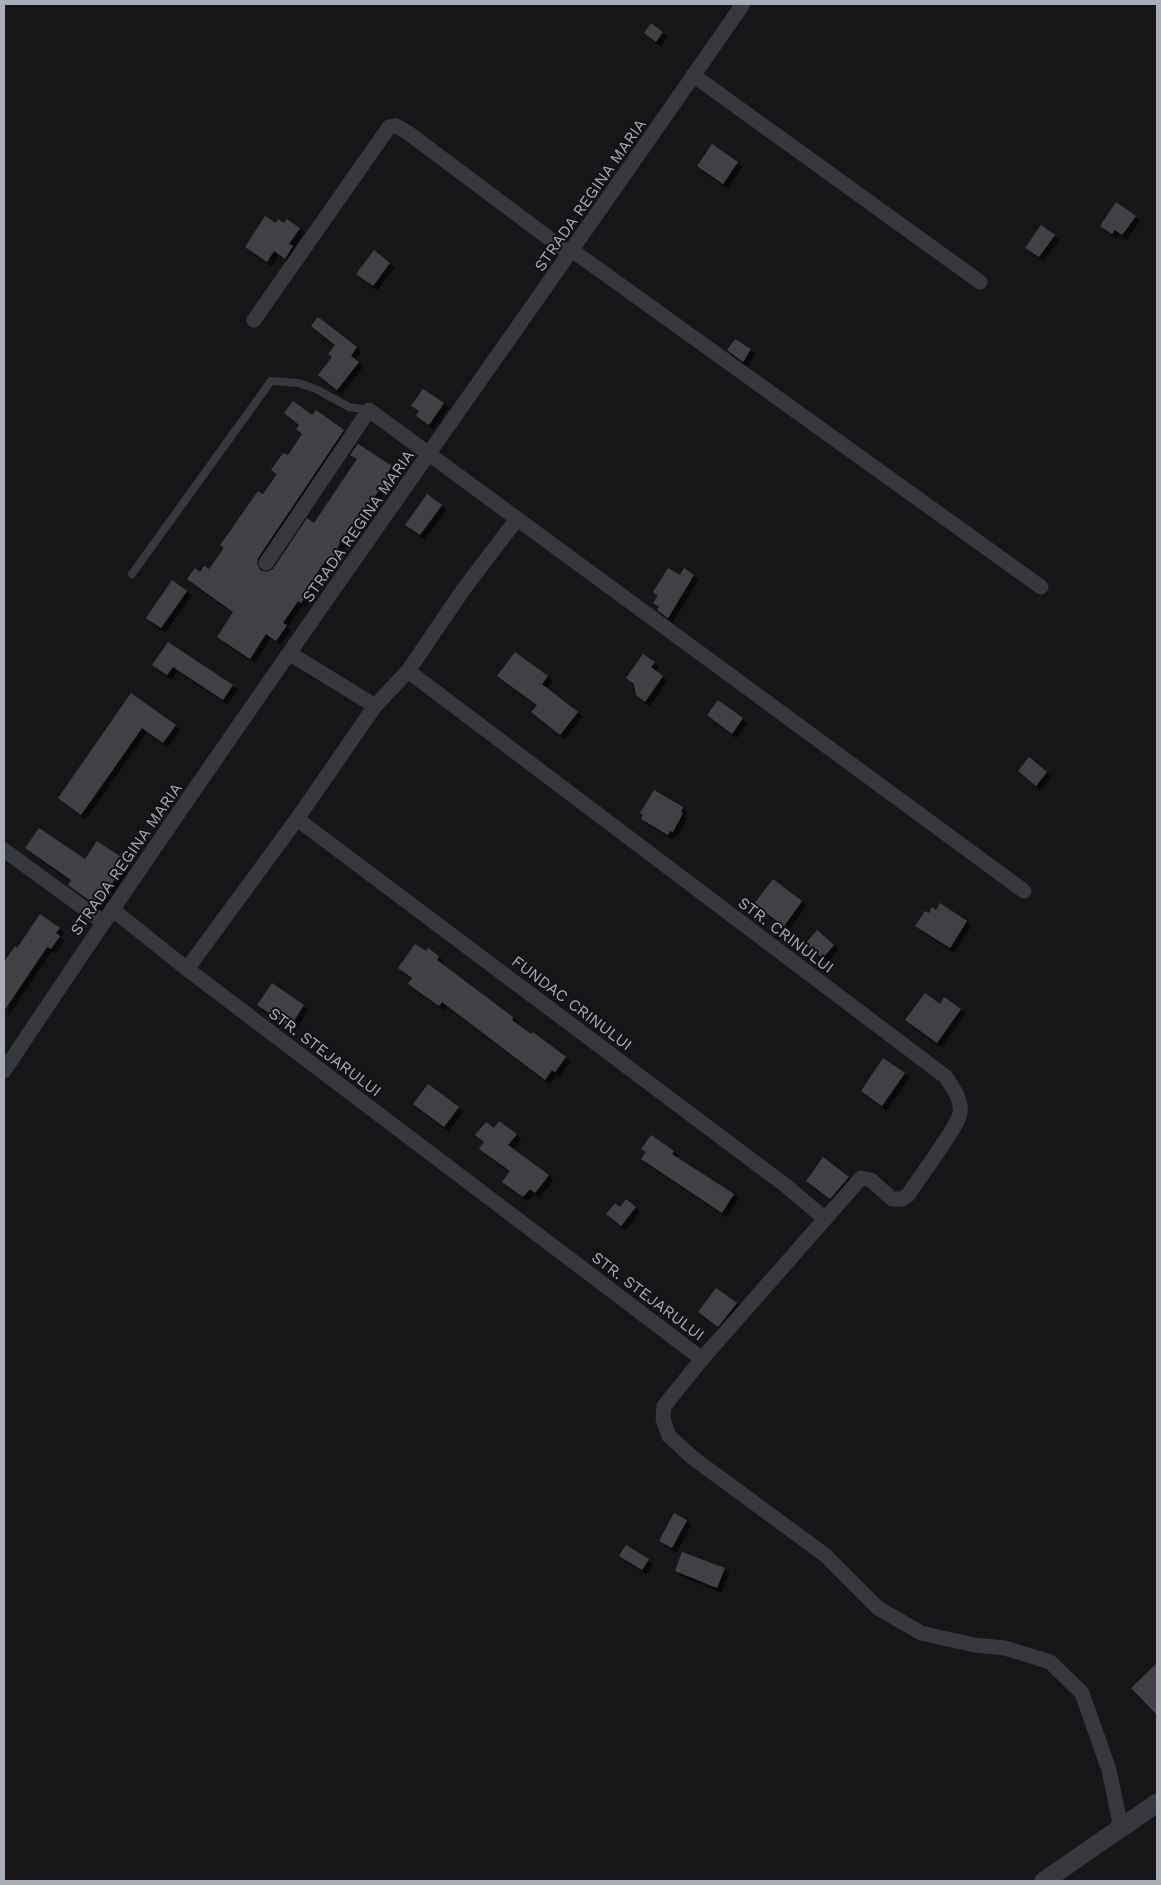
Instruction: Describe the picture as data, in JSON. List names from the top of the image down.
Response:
{
  "streets": {
    "street": [
      "STRADA REGINA MARIA",
      "STR. CRINULUI",
      "FUNDAC CRINULUI",
      "STR. STEJARULUI"
    ]
  },
  "crossings": [
    ["STRADA REGINA MARIA", "STR. STEJARULUI"],
    ["STR. CRINULUI", "FUNDAC CRINULUI"]
  ]
}
